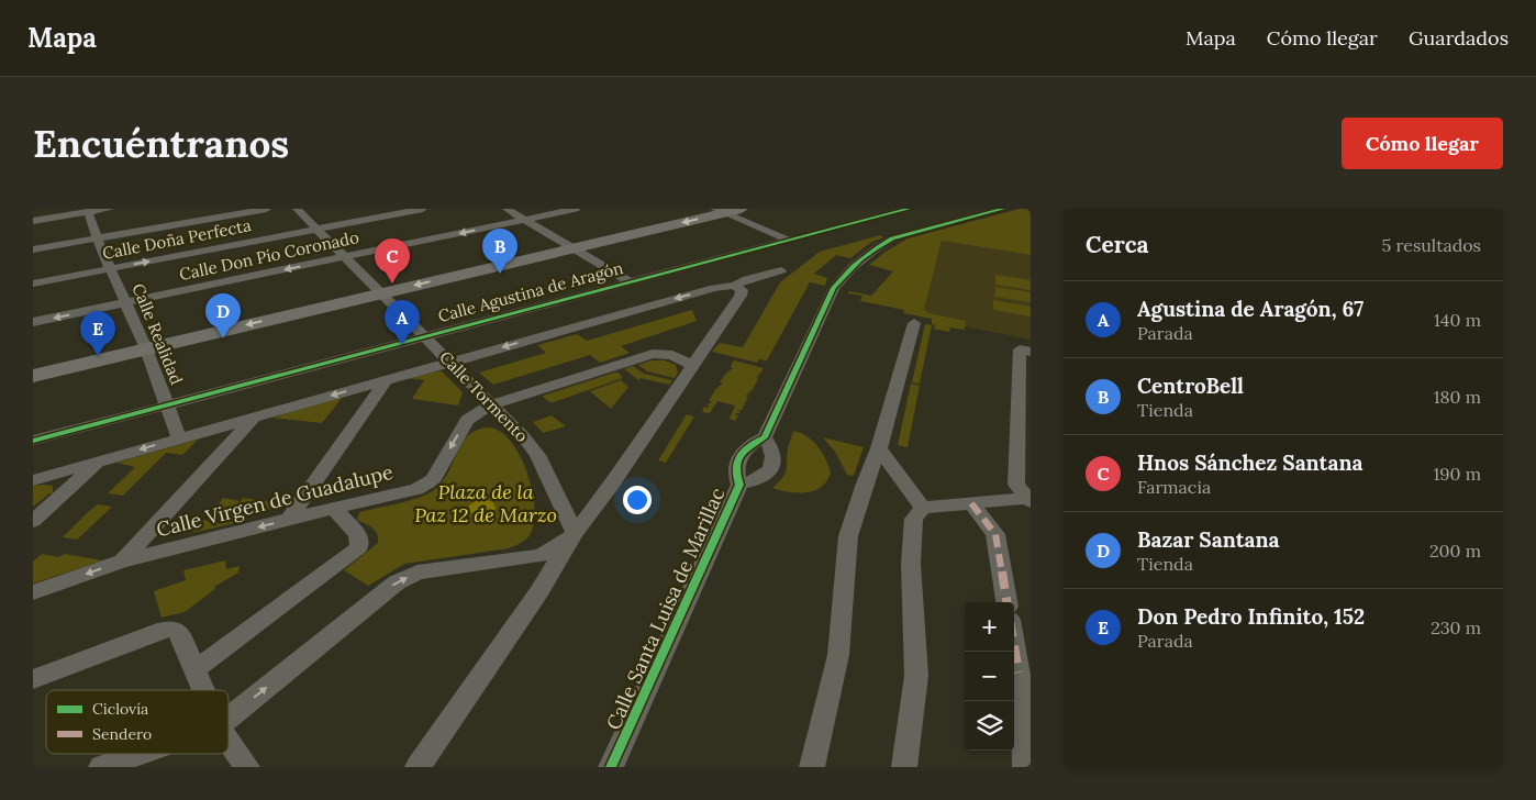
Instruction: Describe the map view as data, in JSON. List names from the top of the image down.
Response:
{
  "streets": {
    "street": [
      "Calle Doña Perfecta",
      "Calle Don Pío Coronado",
      "Calle Agustina de Aragón",
      "Calle Realidad",
      "Calle Tormento",
      "Calle Virgen de Guadalupe",
      "Calle Santa Luisa de Marillac"
    ]
  },
  "crossings": [
    ["Calle Doña Perfecta", "Calle Realidad"],
    ["Calle Doña Perfecta", "Calle Tormento"],
    ["Calle Don Pío Coronado", "Calle Realidad"],
    ["Calle Don Pío Coronado", "Calle Tormento"],
    ["Calle Agustina de Aragón", "Calle Realidad"],
    ["Calle Agustina de Aragón", "Calle Tormento"],
    ["Calle Tormento", "Calle Virgen de Guadalupe"]
  ],
  "parks": ["Plaza de la Paz 12 de Marzo"],
  "legend": ["Ciclovía", "Sendero"],
  "page": {
    "header": "Mapa",
    "nav": ["Mapa", "Cómo llegar", "Guardados"],
    "buttons": "Cómo llegar",
    "title": "Encuéntranos",
    "heading": ["Cerca", "5 resultados"],
    "pins": [
      "B",
      "C",
      "D",
      "A",
      "E"
    ],
    "list": [
      {
        "mark": "A",
        "name": "Agustina de Aragón, 67",
        "note": "Parada",
        "value": "140 m"
      },
      {
        "mark": "B",
        "name": "CentroBell",
        "note": "Tienda",
        "value": "180 m"
      },
      {
        "mark": "C",
        "name": "Hnos Sánchez Santana",
        "note": "Farmacia",
        "value": "190 m"
      },
      {
        "mark": "D",
        "name": "Bazar Santana",
        "note": "Tienda",
        "value": "200 m"
      },
      {
        "mark": "E",
        "name": "Don Pedro Infinito, 152",
        "note": "Parada",
        "value": "230 m"
      }
    ],
    "map_buttons": ["+", "−"]
  }
}
